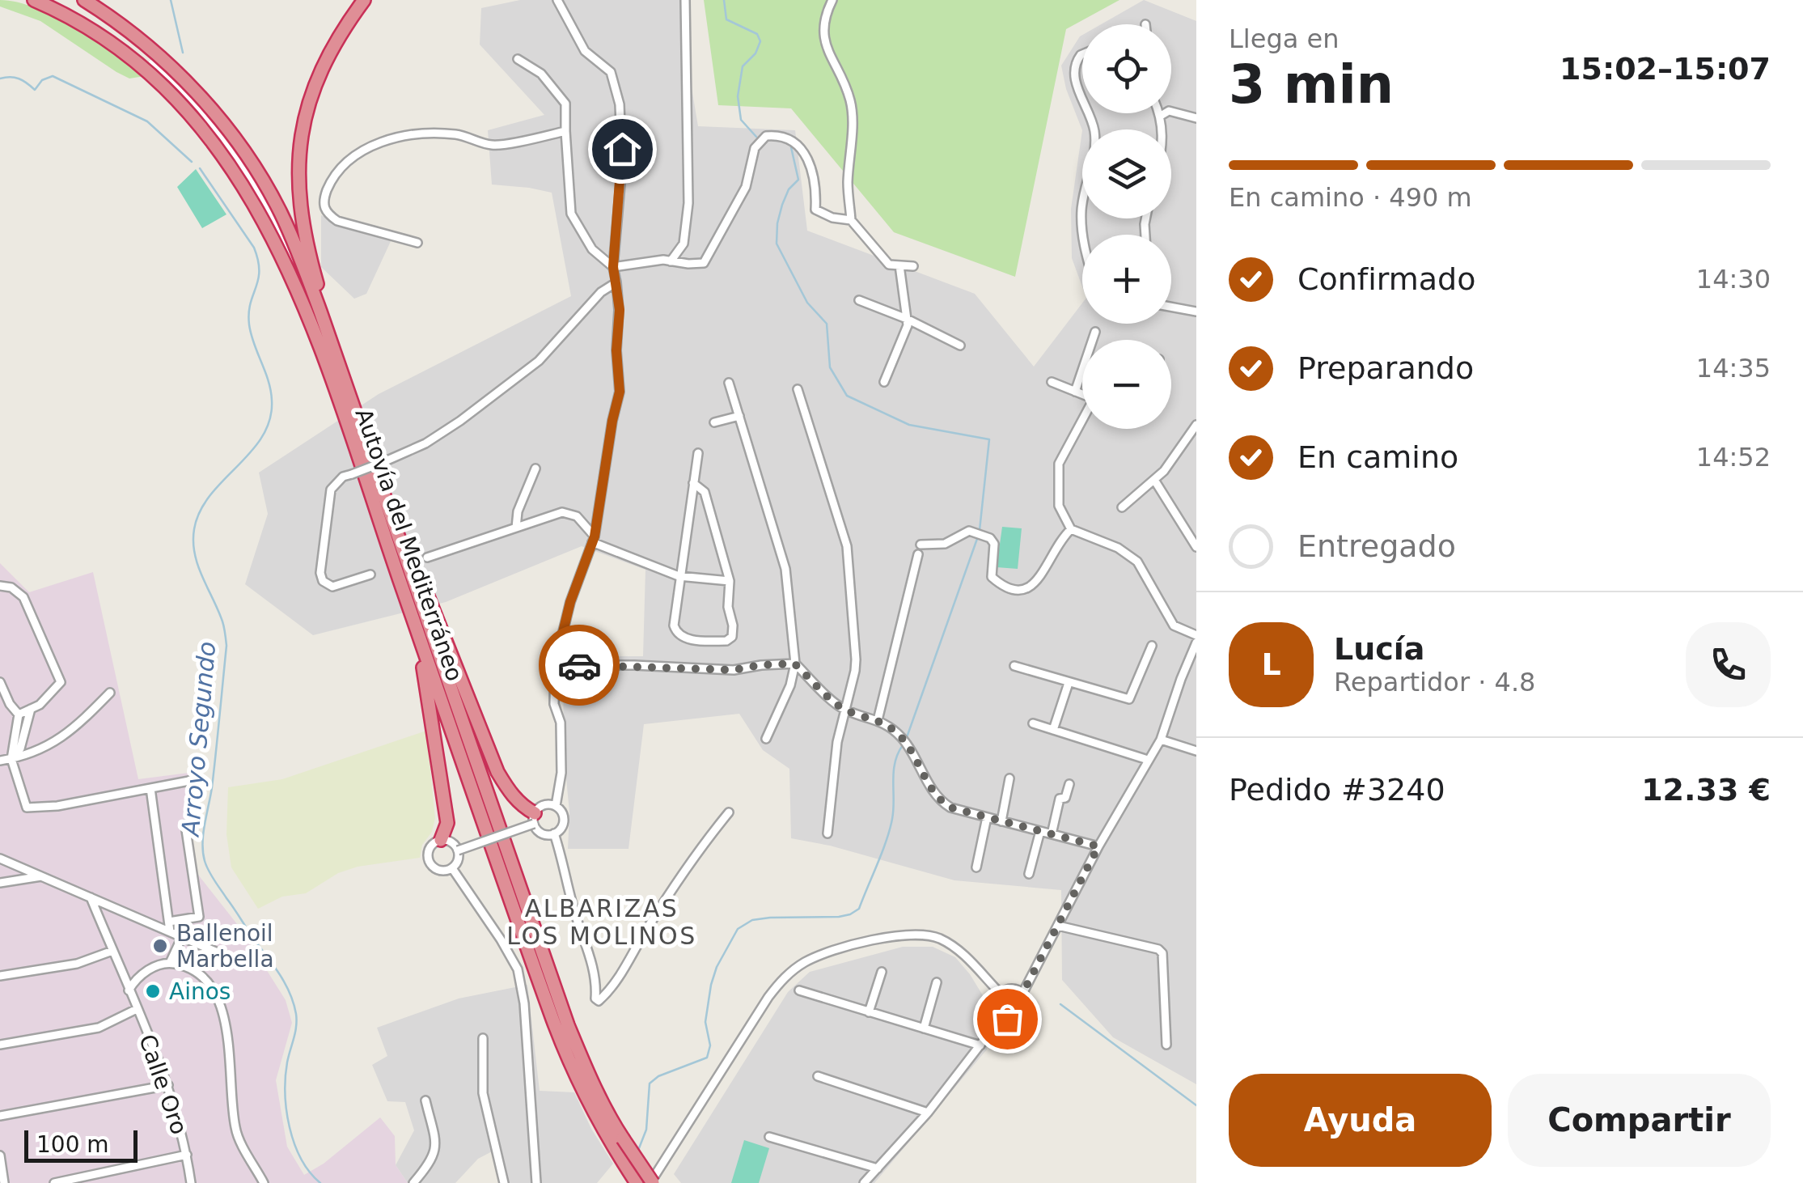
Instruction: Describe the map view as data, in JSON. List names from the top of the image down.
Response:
{
  "streets": {
    "highway": ["Autovía del Mediterráneo"],
    "street": ["Calle Oro"]
  },
  "districts": ["ALBARIZAS LOS MOLINOS"],
  "water": ["Arroyo Segundo"],
  "places": ["Ballenoil Marbella", "Ainos"],
  "scale_bar": "100 m",
  "page": {
    "heading": ["3 min", "Llega en", "15:02–15:07"],
    "panel": [
      "Lucía",
      "Repartidor · 4.8",
      "Pedido #3240",
      "12.33 €"
    ],
    "map_buttons": ["+", "−"],
    "bar": "En camino · 490 m",
    "list": [
      ["Confirmado", "14:30"],
      ["Preparando", "14:35"],
      ["En camino", "14:52"],
      "Entregado"
    ],
    "round": "L",
    "buttons": ["Ayuda", "Compartir"],
    "scale": "100 m"
  }
}
